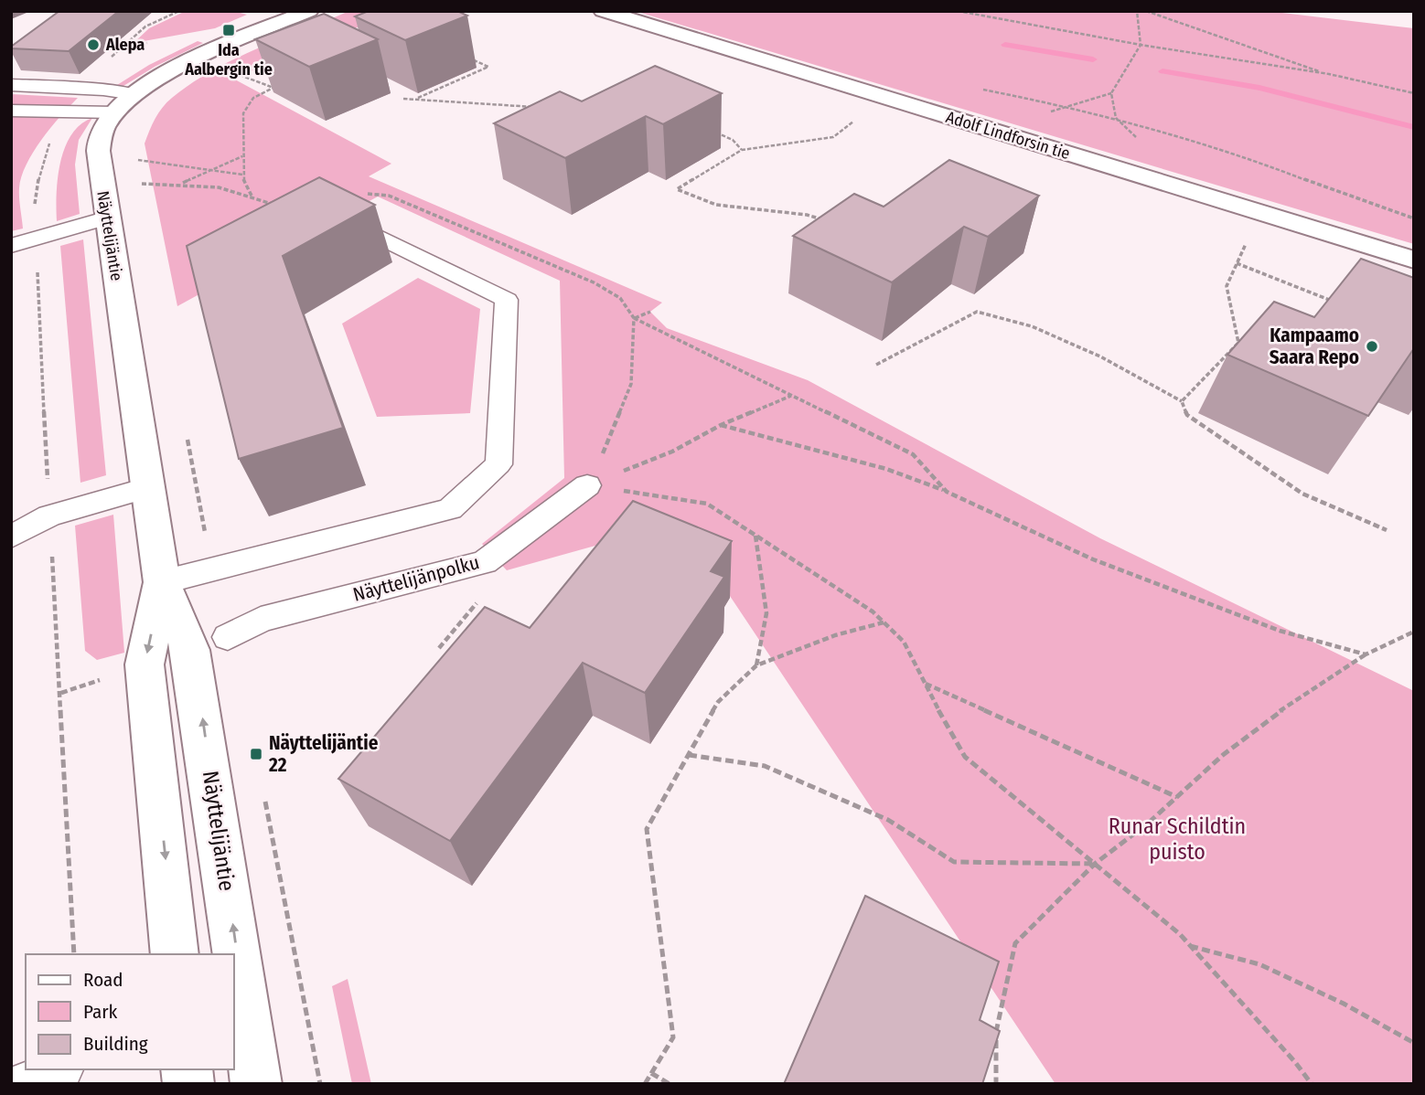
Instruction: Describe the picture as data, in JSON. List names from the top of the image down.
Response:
{
  "streets": {
    "main road": ["Adolf Lindforsin tie", "Näyttelijäntie"],
    "lane": ["Näyttelijänpolku"]
  },
  "parks": ["Runar Schildtin puisto"],
  "places": {
    "transit": ["Ida Aalbergin tie", "Näyttelijäntie 22"],
    "other": ["Alepa", "Kampaamo Saara Repo"]
  },
  "legend": ["Road", "Park", "Building"]
}
